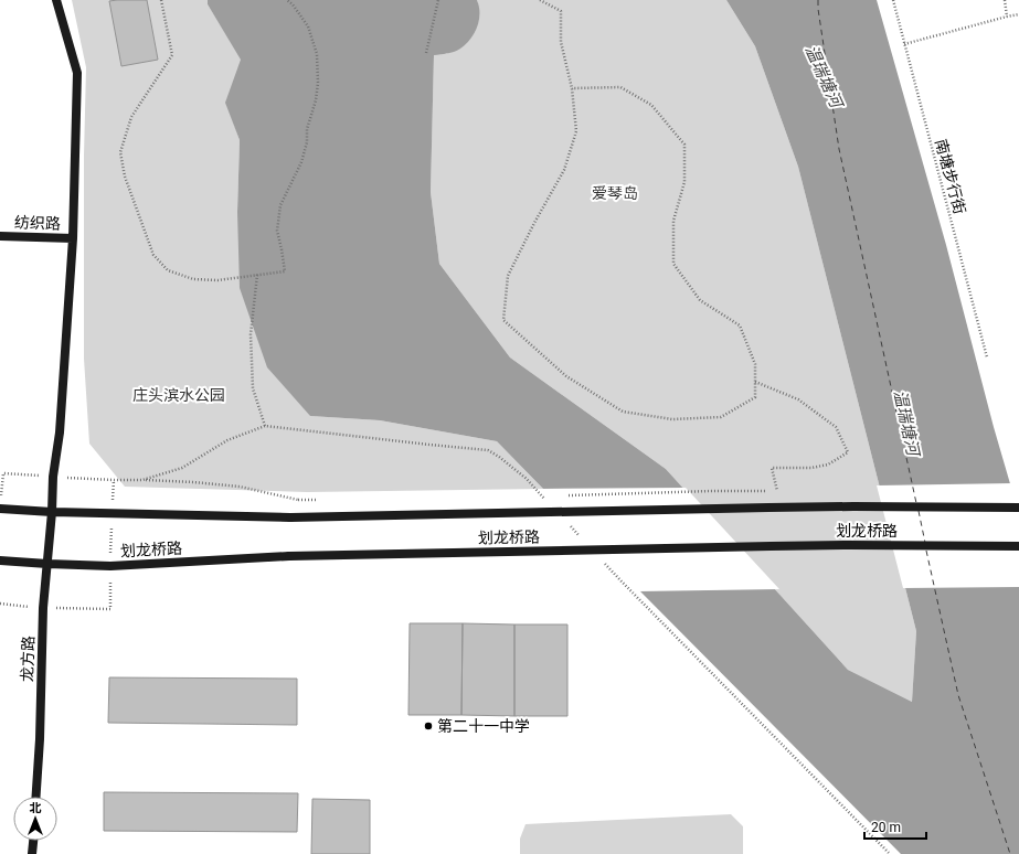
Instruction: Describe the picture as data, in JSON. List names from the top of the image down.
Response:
{
  "streets": {
    "main road": ["纺织路", "划龙桥路", "龙方路"],
    "path": ["南塘步行街"]
  },
  "crossings": [
    ["纺织路", "龙方路"],
    ["划龙桥路", "龙方路"]
  ],
  "water": ["温瑞塘河"],
  "parks": ["爱琴岛", "庄头滨水公园"],
  "places": ["第二十一中学"],
  "scale_bar": "20 m",
  "north": "top"
}
